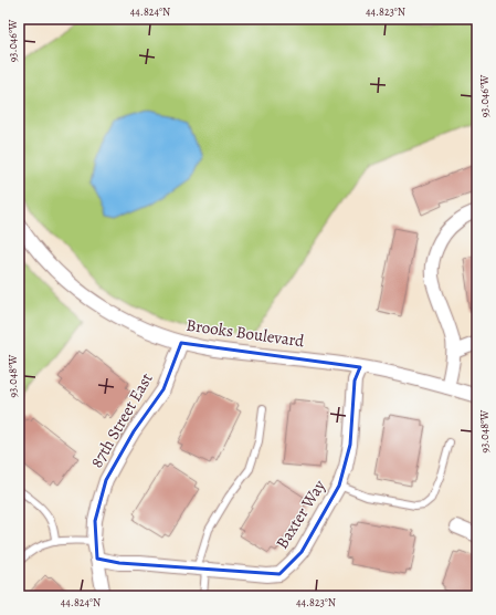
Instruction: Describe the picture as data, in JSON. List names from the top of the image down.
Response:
{
  "streets": {
    "street": ["Brooks Boulevard", "87th Street East", "Baxter Way"]
  },
  "crossings": [
    ["Brooks Boulevard", "87th Street East"],
    ["Brooks Boulevard", "Baxter Way"],
    ["87th Street East", "Baxter Way"]
  ],
  "coordinates": [
    "44.824°N",
    "44.823°N",
    "93.046°W",
    "93.048°W"
  ]
}
